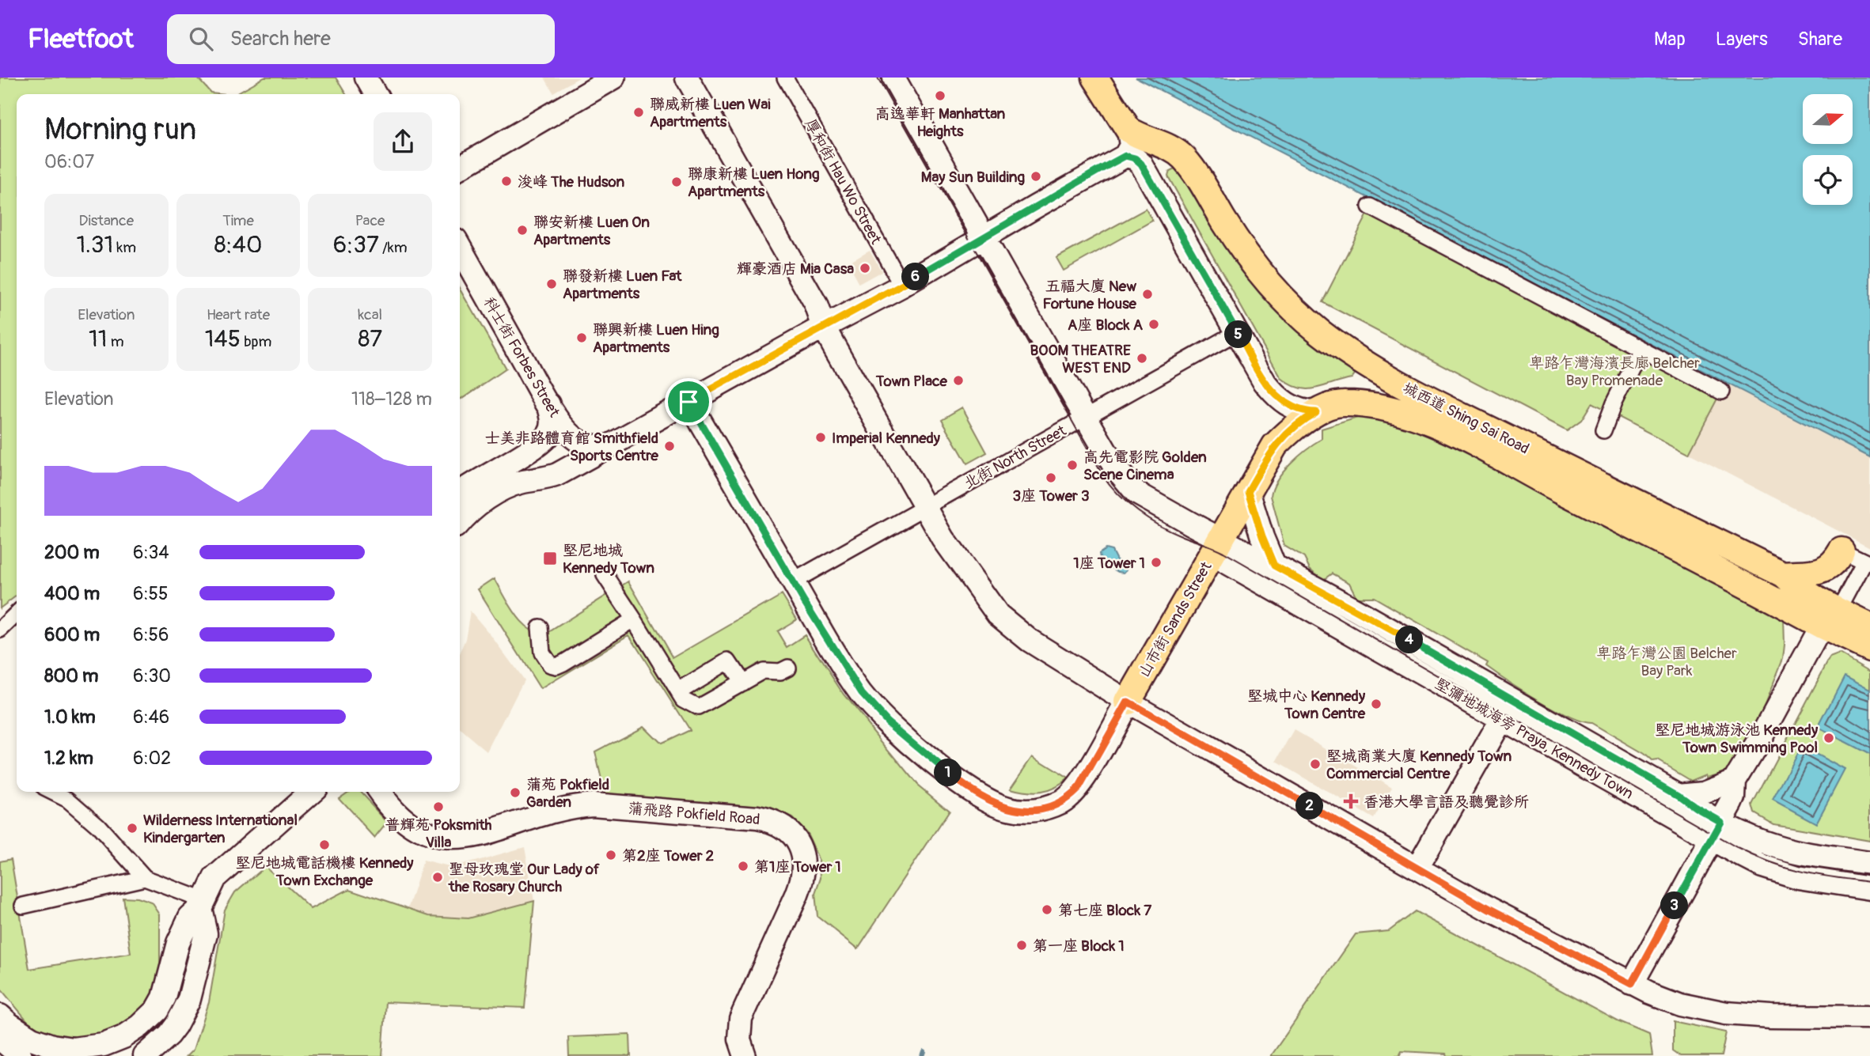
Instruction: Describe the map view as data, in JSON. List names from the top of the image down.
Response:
{
  "streets": {
    "main road": [
      "科士街 Forbes Street",
      "城西道 Shing Sai Road",
      "山市街 Sands Street",
      "堅彌地城海旁 Praya, Kennedy Town",
      "蒲飛路 Pokfield Road"
    ],
    "street": ["厚和街 Hau Wo Street", "北街 North Street"]
  },
  "crossings": [
    ["城西道 Shing Sai Road", "山市街 Sands Street"],
    ["北街 North Street", "山市街 Sands Street"],
    ["山市街 Sands Street", "堅彌地城海旁 Praya, Kennedy Town"]
  ],
  "parks": ["卑路乍灣海濱長廊 Belcher Bay Promenade", "卑路乍灣公園 Belcher Bay Park"],
  "places": {
    "other": [
      "高逸華軒 Manhattan Heights",
      "聯威新樓 Luen Wai Apartments",
      "May Sun Building",
      "浚峰 The Hudson",
      "聯康新樓 Luen Hong Apartments",
      "聯安新樓 Luen On Apartments",
      "輝豪酒店 Mia Casa",
      "聯發新樓 Luen Fat Apartments",
      "五福大廈 New Fortune House",
      "A座 Block A",
      "聯興新樓 Luen Hing Apartments",
      "BOOM THEATRE WEST END",
      "Town Place",
      "Imperial Kennedy",
      "士美非路體育館 Smithfield Sports Centre",
      "高先電影院 Golden Scene Cinema",
      "3座 Tower 3",
      "1座 Tower 1",
      "堅城中心 Kennedy Town Centre",
      "堅尼地城游泳池 Kennedy Town Swimming Pool",
      "堅城商業大廈 Kennedy Town Commercial Centre",
      "蒲苑 Pokfield Garden",
      "普輝苑 Poksmith Villa",
      "Wilderness International Kindergarten",
      "堅尼地城電話機樓 Kennedy Town Exchange",
      "第2座 Tower 2",
      "第1座 Tower 1",
      "聖母玫瑰堂 Our Lady of the Rosary Church",
      "第七座 Block 7",
      "第一座 Block 1"
    ],
    "transit": ["堅尼地城 Kennedy Town"],
    "health": ["香港大學言語及聽覺診所"]
  },
  "north": "right",
  "page": {
    "header": "Fleetfoot",
    "search": "Search here",
    "nav": ["Map", "Layers", "Share"],
    "heading": ["Morning run", "06:07"],
    "stats": [
      ["Distance", "1.31 km"],
      ["Time", "8:40"],
      ["Pace", "6:37 /km"],
      ["Elevation", "11 m"],
      ["Heart rate", "145 bpm"],
      ["kcal", "87"]
    ],
    "pins": [
      "6",
      "5",
      "4",
      "1",
      "2",
      "3"
    ],
    "chart": ["Elevation", "118–128 m"],
    "list": [
      {
        "name": "200 m",
        "note": "6:34"
      },
      {
        "name": "400 m",
        "note": "6:55"
      },
      {
        "name": "600 m",
        "note": "6:56"
      },
      {
        "name": "800 m",
        "note": "6:30"
      },
      {
        "name": "1.0 km",
        "note": "6:46"
      },
      {
        "name": "1.2 km",
        "note": "6:02"
      }
    ]
  }
}
